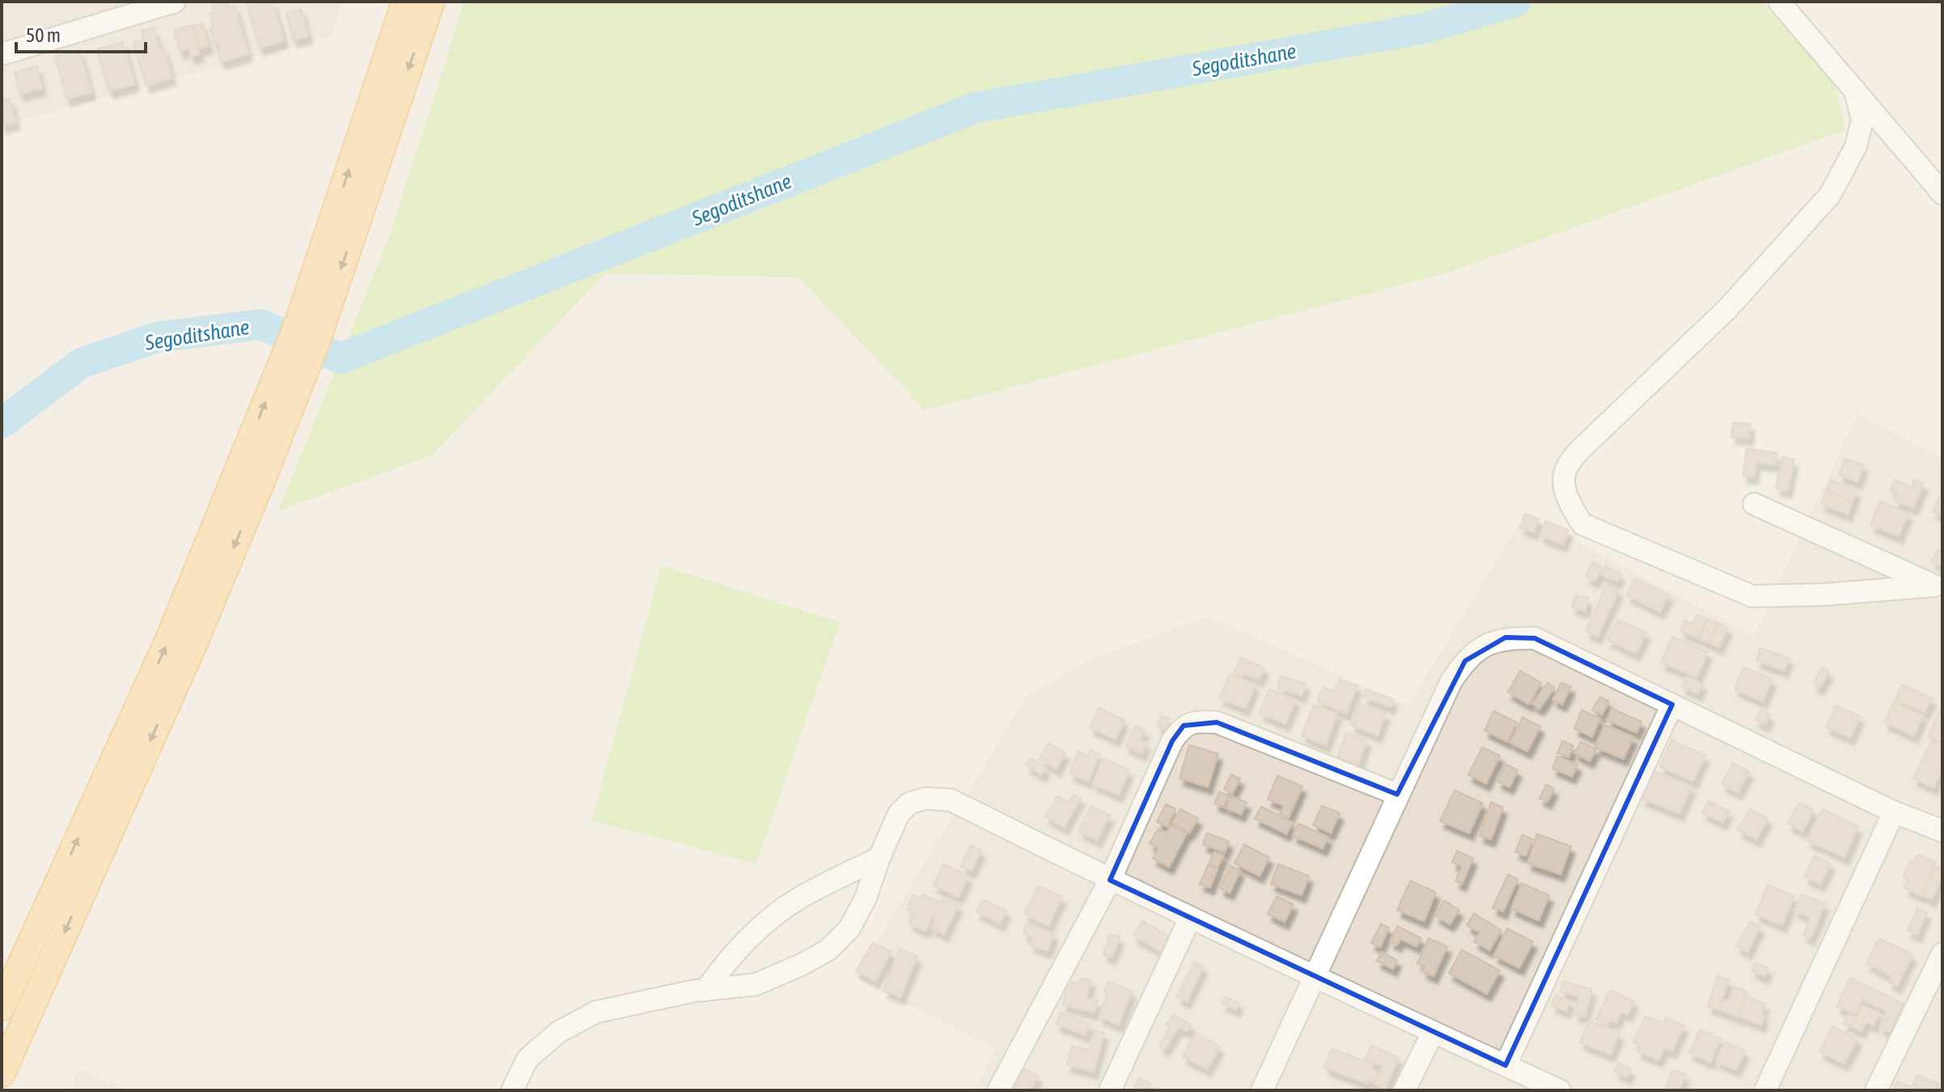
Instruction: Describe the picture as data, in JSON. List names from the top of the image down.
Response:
{
  "water": ["Segoditshane"],
  "scale_bar": "50 m"
}
